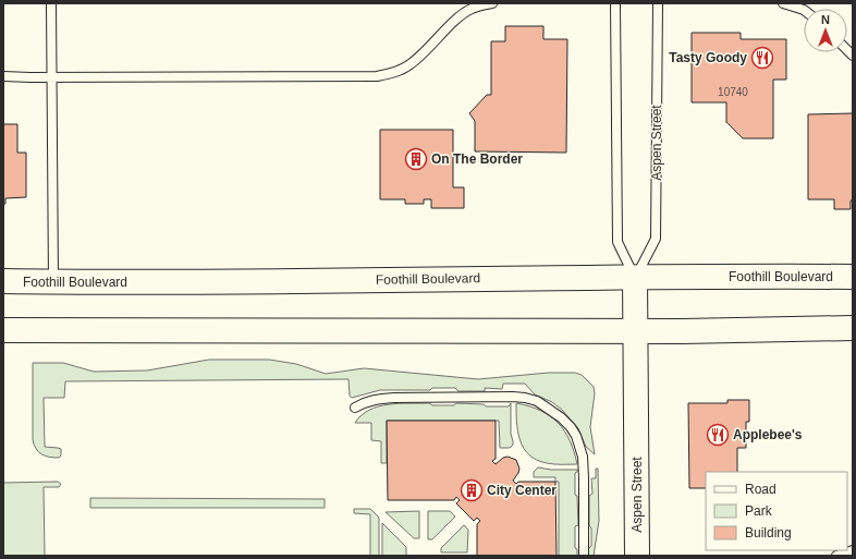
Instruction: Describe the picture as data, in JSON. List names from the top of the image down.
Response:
{
  "streets": {
    "main road": ["Aspen Street", "Foothill Boulevard"]
  },
  "crossings": [
    ["Aspen Street", "Foothill Boulevard"]
  ],
  "places": {
    "restaurant": ["Tasty Goody", "Applebee's"],
    "building": ["On The Border", "City Center"]
  },
  "house_numbers": ["10740"],
  "legend": ["Road", "Park", "Building"],
  "north": "top"
}
